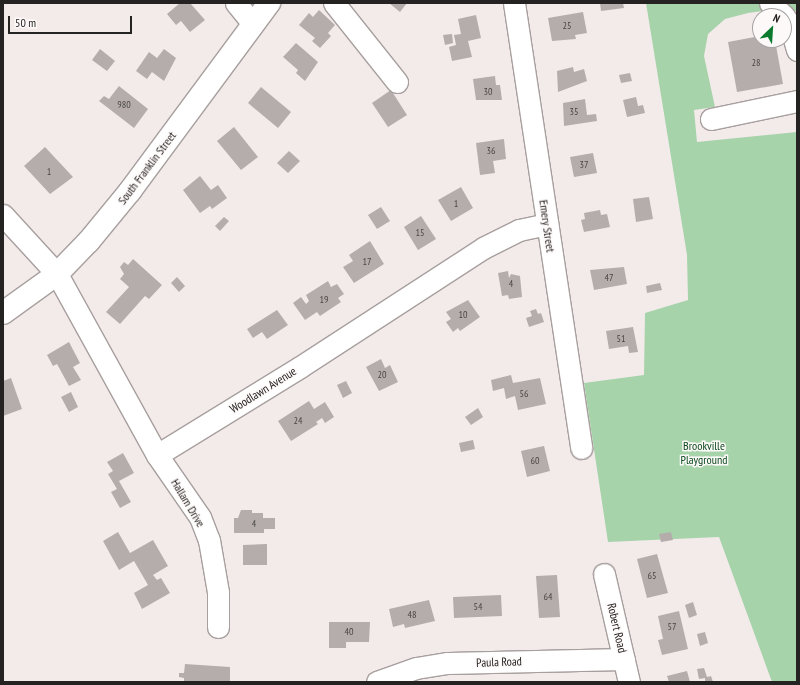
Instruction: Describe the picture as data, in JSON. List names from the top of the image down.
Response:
{
  "streets": {
    "main road": ["South Franklin Street"],
    "street": [
      "Emery Street",
      "Woodlawn Avenue",
      "Hallam Drive",
      "Robert Road",
      "Paula Road"
    ]
  },
  "crossings": [
    ["Emery Street", "Woodlawn Avenue"],
    ["Woodlawn Avenue", "Hallam Drive"],
    ["Robert Road", "Paula Road"]
  ],
  "parks": ["Brookville Playground"],
  "house_numbers": [
    "25",
    "28",
    "30",
    "980",
    "35",
    "36",
    "37",
    "1",
    "1",
    "15",
    "17",
    "47",
    "4",
    "19",
    "10",
    "51",
    "20",
    "56",
    "24",
    "60",
    "4",
    "65",
    "64",
    "54",
    "48",
    "57",
    "40"
  ],
  "scale_bar": "50 m",
  "north": "top right"
}
